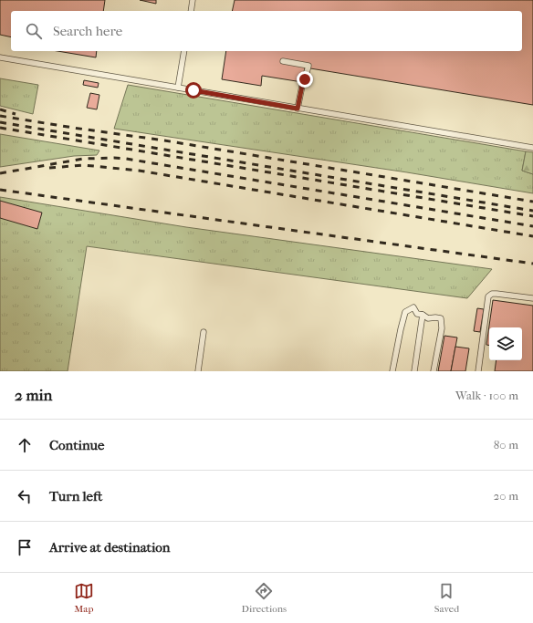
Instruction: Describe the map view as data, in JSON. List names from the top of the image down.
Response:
{
  "page": {
    "search": "Search here",
    "heading": ["2 min", "Walk · 100 m"],
    "list": [
      ["Continue", "80 m"],
      ["Turn left", "20 m"],
      "Arrive at destination"
    ],
    "nav": ["Map", "Directions", "Saved"]
  }
}
